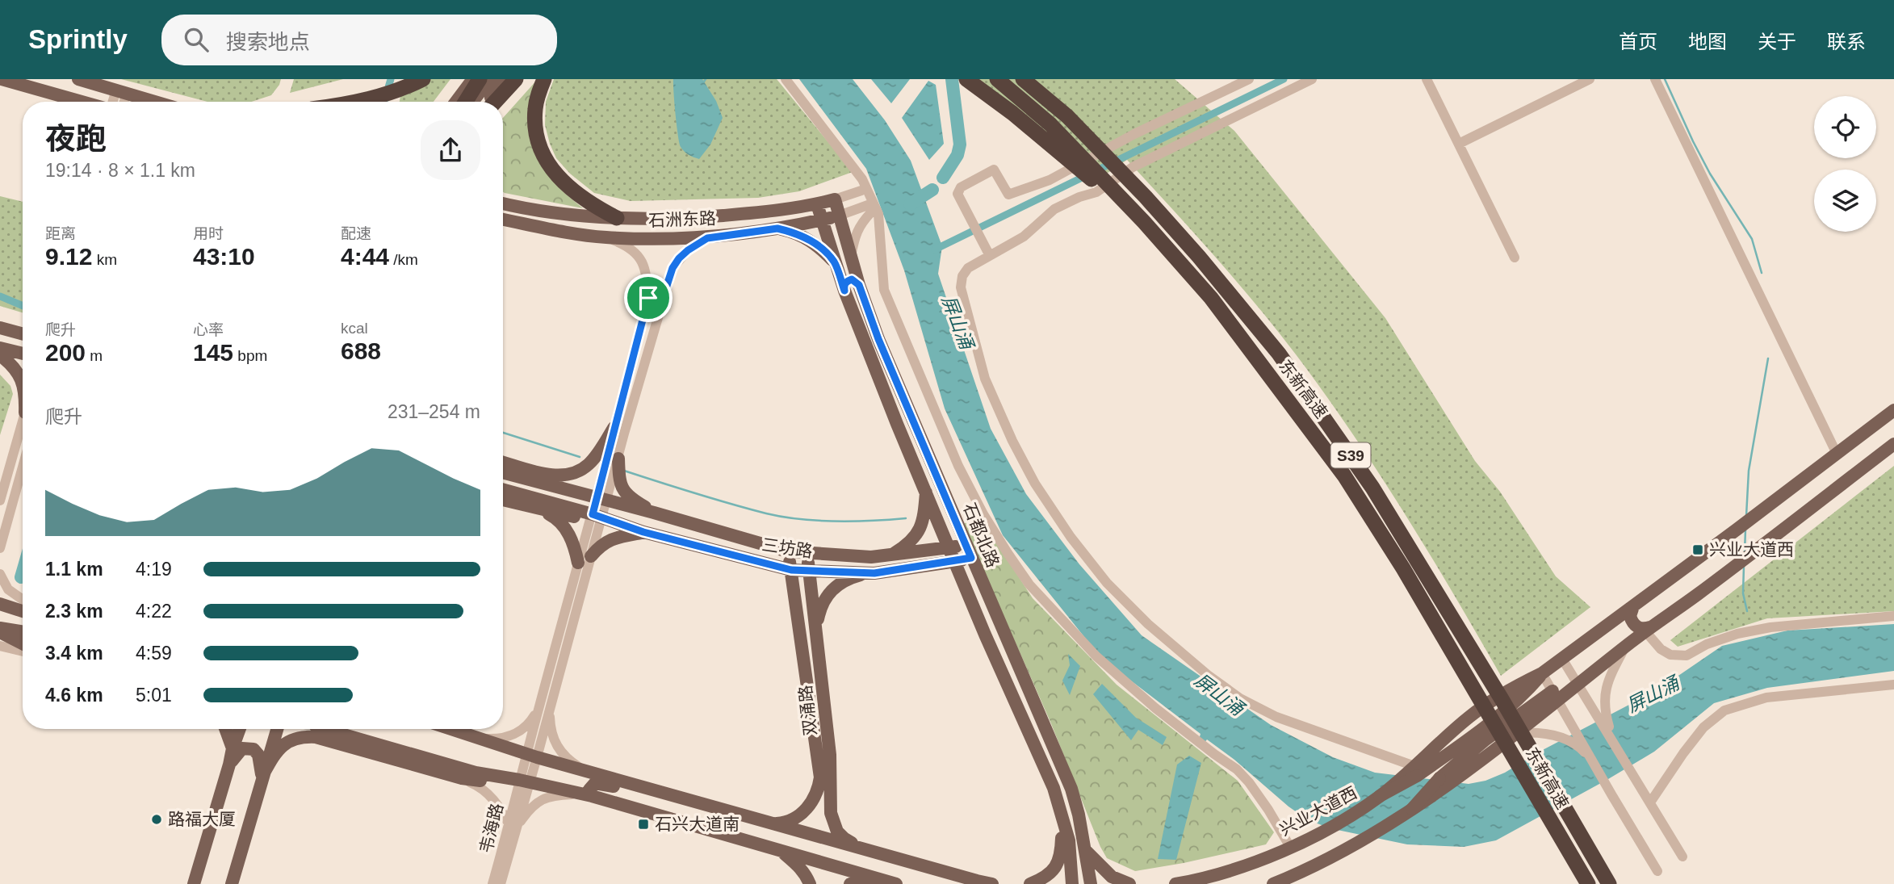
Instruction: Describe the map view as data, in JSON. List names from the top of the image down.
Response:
{
  "streets": {
    "highway": ["东新高速", "S39"],
    "main road": [
      "石洲东路",
      "石都北路",
      "三坊路",
      "双涌路",
      "兴业大道西"
    ],
    "street": ["韦海路"]
  },
  "crossings": [
    ["石洲东路", "石都北路"],
    ["石都北路", "三坊路"],
    ["三坊路", "双涌路"]
  ],
  "water": ["屏山涌"],
  "places": {
    "transit": ["兴业大道西", "石兴大道南"],
    "other": ["路福大厦"]
  },
  "page": {
    "header": "Sprintly",
    "search": "搜索地点",
    "nav": [
      "首页",
      "地图",
      "关于",
      "联系"
    ],
    "heading": ["夜跑", "19:14 · 8 × 1.1 km"],
    "stats": [
      ["距离", "9.12 km"],
      ["用时", "43:10"],
      ["配速", "4:44 /km"],
      ["爬升", "200 m"],
      ["心率", "145 bpm"],
      ["kcal", "688"]
    ],
    "chart": ["爬升", "231–254 m"],
    "list": [
      {
        "name": "1.1 km",
        "note": "4:19"
      },
      {
        "name": "2.3 km",
        "note": "4:22"
      },
      {
        "name": "3.4 km",
        "note": "4:59"
      },
      {
        "name": "4.6 km",
        "note": "5:01"
      }
    ]
  }
}
